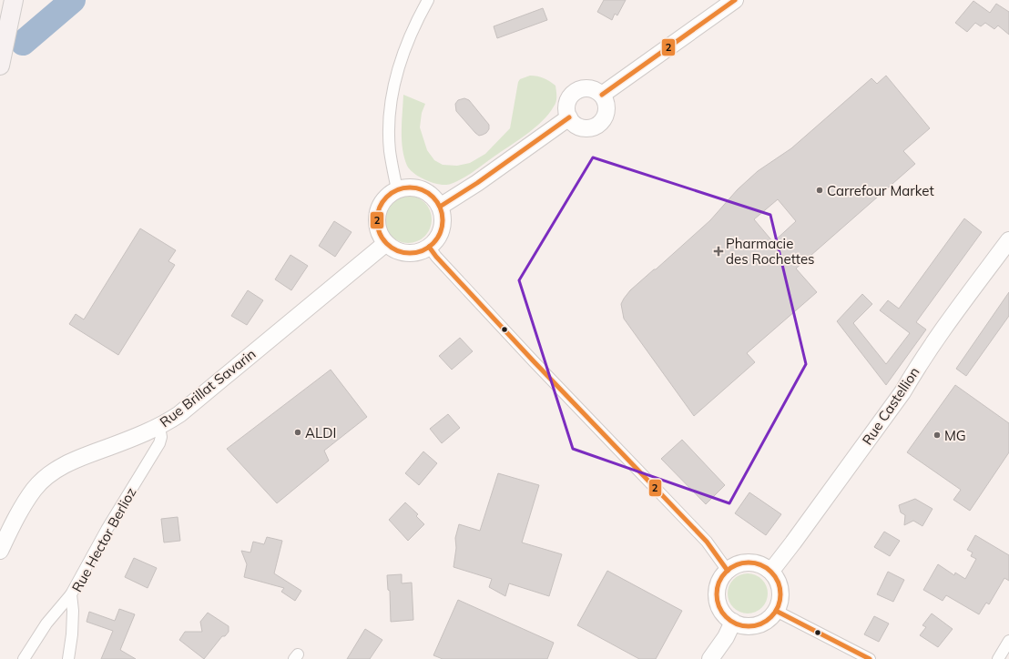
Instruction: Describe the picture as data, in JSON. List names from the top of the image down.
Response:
{
  "streets": {
    "main road": ["Rue Brillat Savarin", "Rue Castellion"],
    "street": ["Rue Hector Berlioz"]
  },
  "crossings": [
    ["Rue Brillat Savarin", "Rue Hector Berlioz"]
  ],
  "places": {
    "other": ["Carrefour Market", "ALDI", "MG"],
    "health": ["Pharmacie des Rochettes"]
  },
  "lines": ["transit line 2"]
}
